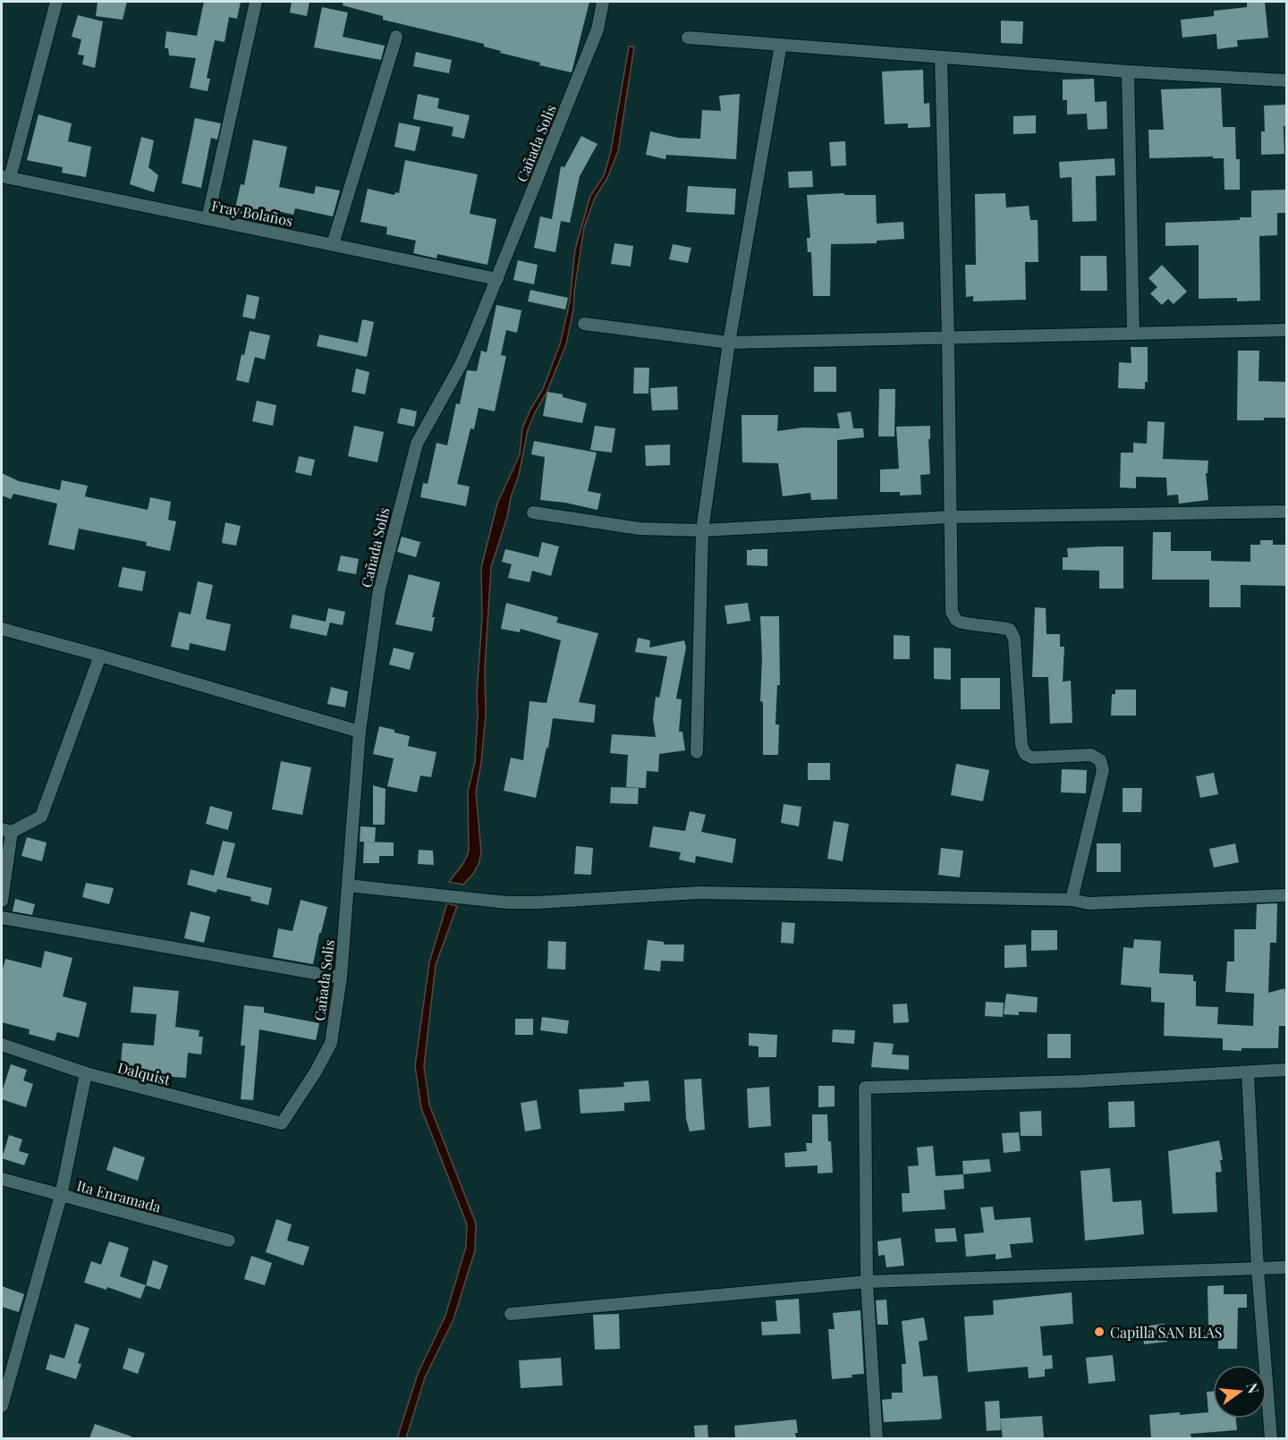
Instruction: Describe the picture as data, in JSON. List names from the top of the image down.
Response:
{
  "streets": {
    "street": [
      "Cañada Solis",
      "Fray Bolaños",
      "Dalquist",
      "Ita Enramada"
    ]
  },
  "crossings": [
    ["Cañada Solis", "Fray Bolaños"],
    ["Cañada Solis", "Dalquist"]
  ],
  "places": ["Capilla SAN BLAS"],
  "north": "right"
}
